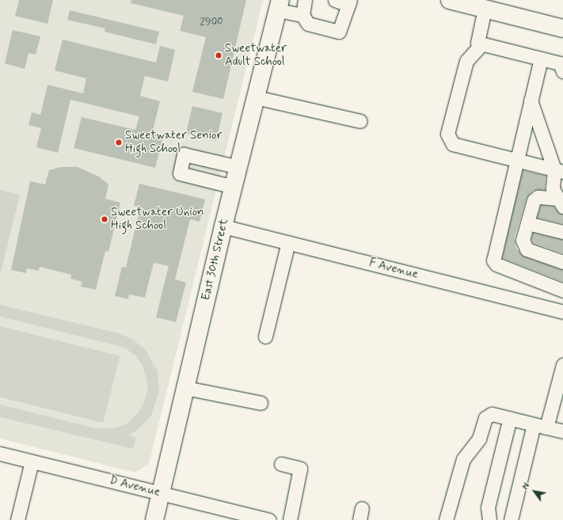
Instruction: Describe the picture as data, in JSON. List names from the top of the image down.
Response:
{
  "streets": {
    "main road": ["East 30th Street"],
    "street": ["F Avenue", "D Avenue"]
  },
  "crossings": [
    ["East 30th Street", "F Avenue"],
    ["East 30th Street", "D Avenue"]
  ],
  "places": ["Sweetwater Adult School", "Sweetwater Senior High School", "Sweetwater Union High School"],
  "house_numbers": ["2900"],
  "north": "top left"
}
